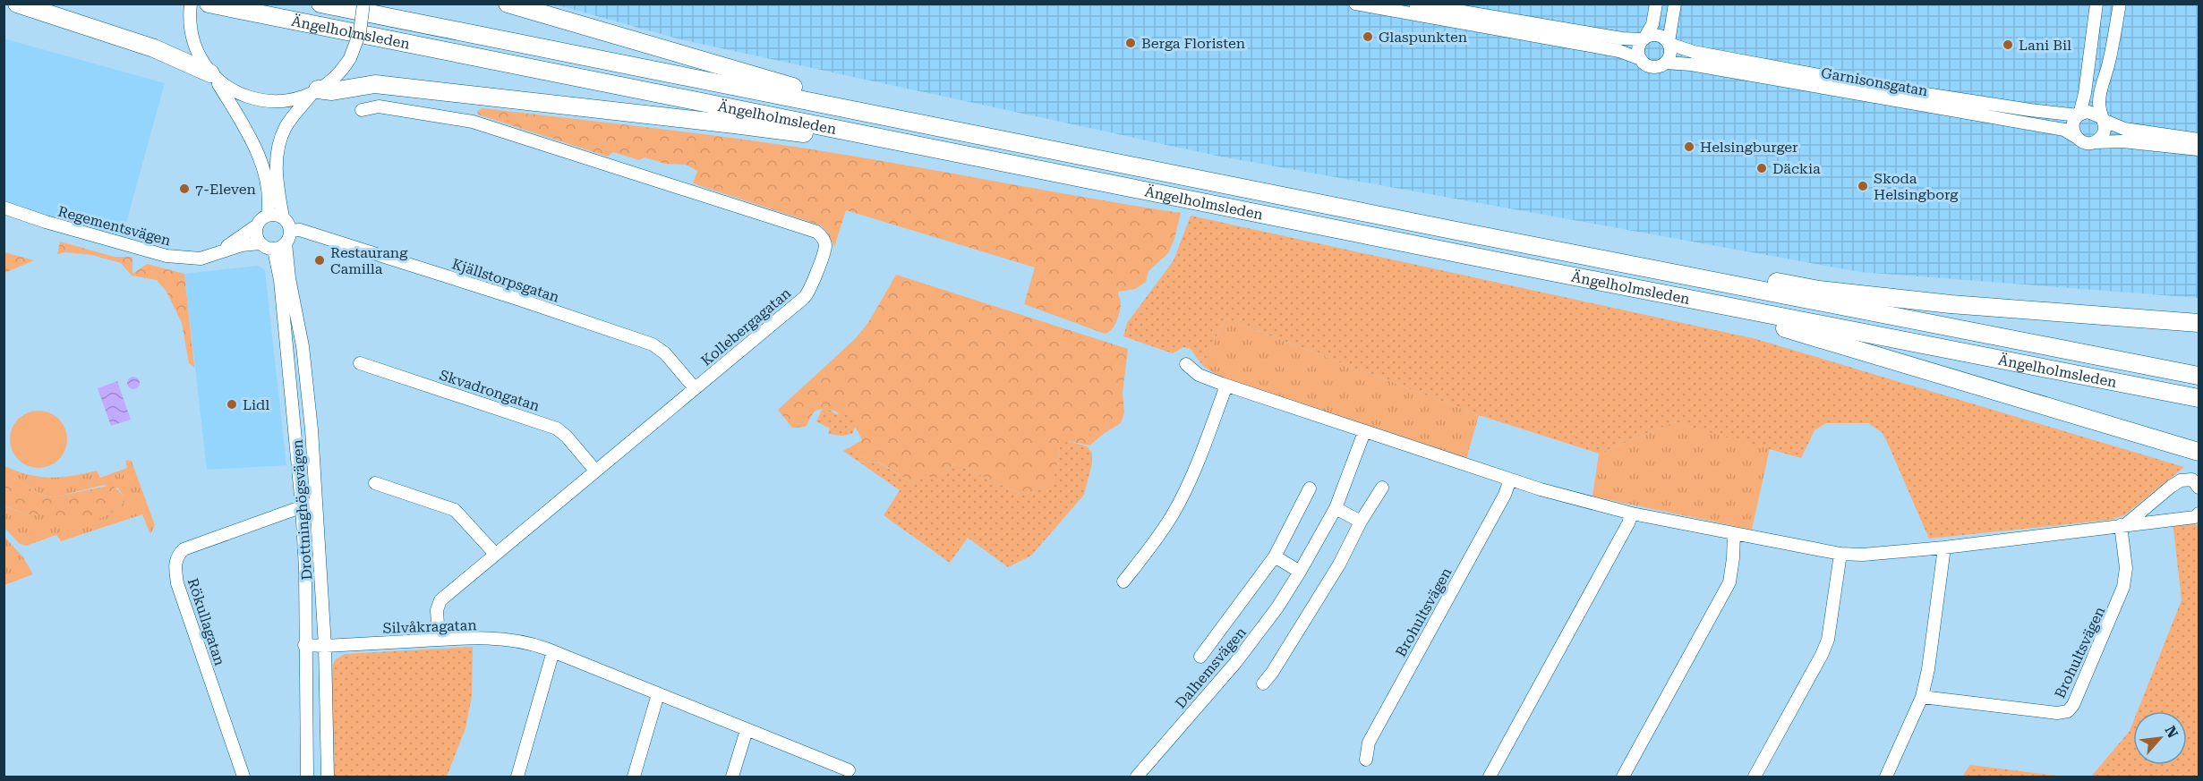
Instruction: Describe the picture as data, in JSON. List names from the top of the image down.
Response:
{
  "streets": {
    "highway": ["Ängelholmsleden"],
    "street": [
      "Garnisonsgatan",
      "Regementsvägen",
      "Kjällstorpsgatan",
      "Kollebergagatan",
      "Skvadrongatan",
      "Drottninghögsvägen",
      "Brohultsvägen",
      "Rökullagatan",
      "Silvåkragatan",
      "Dalhemsvägen"
    ]
  },
  "crossings": [
    ["Regementsvägen", "Kjällstorpsgatan"],
    ["Regementsvägen", "Drottninghögsvägen"],
    ["Kjällstorpsgatan", "Kollebergagatan"],
    ["Kjällstorpsgatan", "Drottninghögsvägen"],
    ["Kollebergagatan", "Skvadrongatan"],
    ["Kollebergagatan", "Silvåkragatan"],
    ["Drottninghögsvägen", "Rökullagatan"],
    ["Drottninghögsvägen", "Silvåkragatan"]
  ],
  "places": [
    "Glaspunkten",
    "Berga Floristen",
    "Lani Bil",
    "Helsingburger",
    "Däckia",
    "Skoda Helsingborg",
    "7-Eleven",
    "Restaurang Camilla",
    "Lidl"
  ],
  "north": "top right"
}
